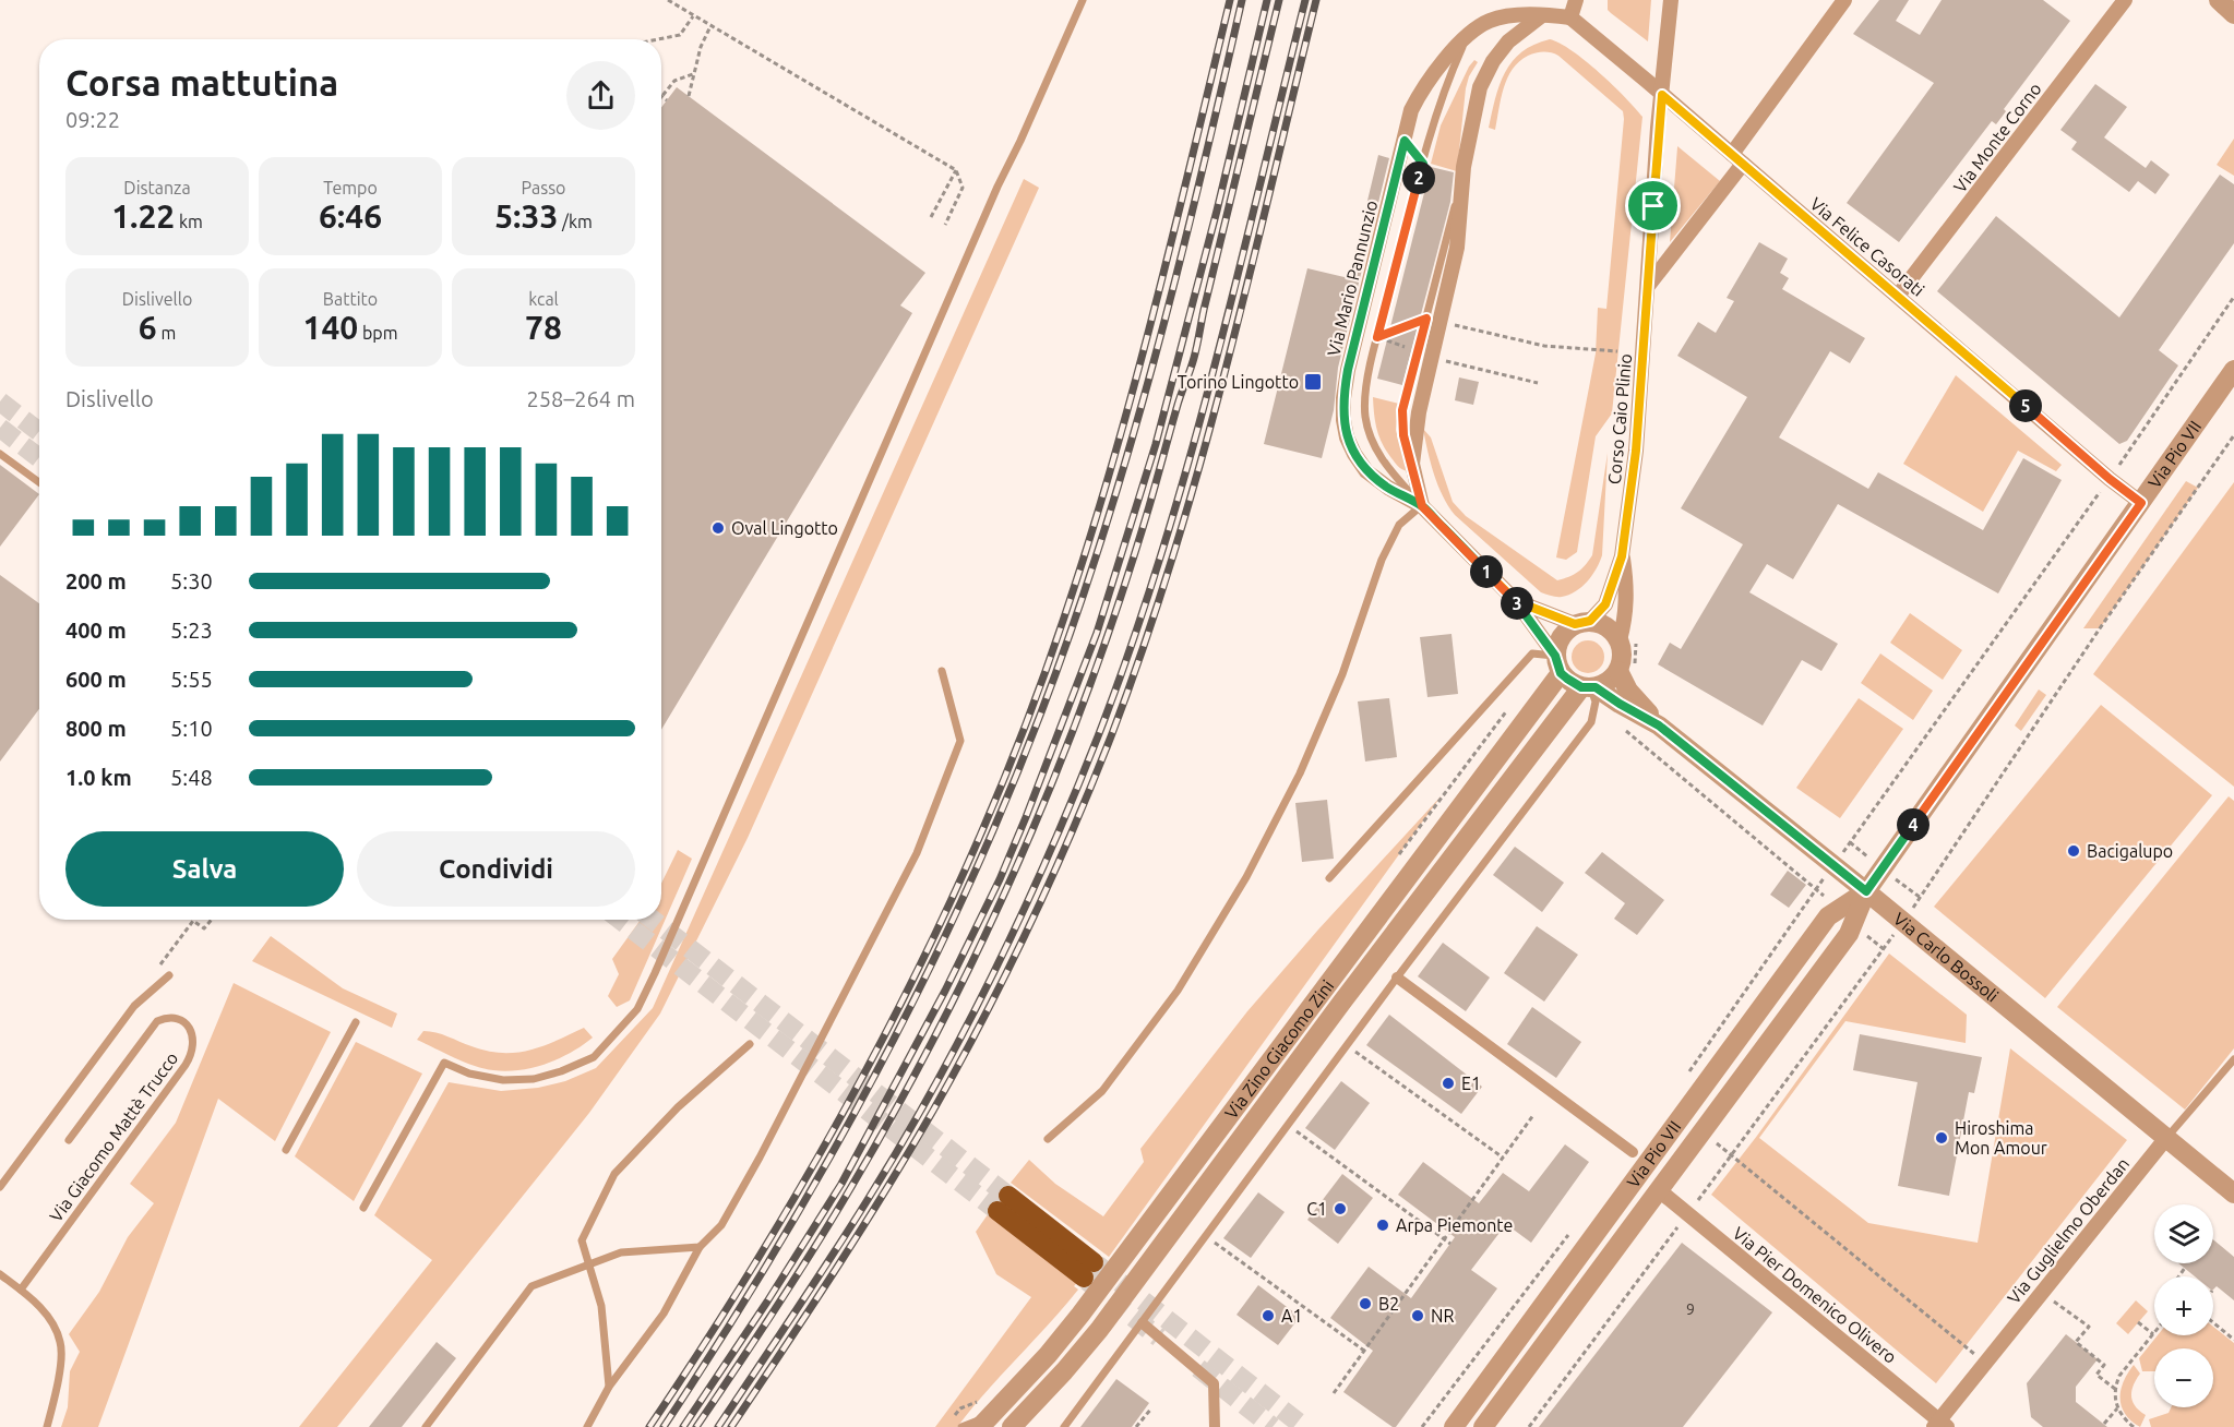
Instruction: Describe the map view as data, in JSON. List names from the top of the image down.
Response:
{
  "streets": {
    "street": [
      "Via Monte Corno",
      "Via Felice Casorati",
      "Via Mario Pannunzio",
      "Corso Caio Plinio",
      "Via Pio VII",
      "Via Carlo Bossoli",
      "Via Zino Giacomo Zini",
      "Via Guglielmo Oberdan",
      "Via Pier Domenico Olivero"
    ],
    "lane": ["Via Giacomo Mattè Trucco"]
  },
  "crossings": [
    ["Via Monte Corno", "Via Felice Casorati"],
    ["Via Felice Casorati", "Via Mario Pannunzio"],
    ["Via Felice Casorati", "Corso Caio Plinio"],
    ["Via Felice Casorati", "Via Pio VII"],
    ["Corso Caio Plinio", "Via Carlo Bossoli"],
    ["Corso Caio Plinio", "Via Zino Giacomo Zini"],
    ["Via Pio VII", "Via Carlo Bossoli"],
    ["Via Pio VII", "Via Pier Domenico Olivero"],
    ["Via Carlo Bossoli", "Via Zino Giacomo Zini"],
    ["Via Carlo Bossoli", "Via Guglielmo Oberdan"],
    ["Via Guglielmo Oberdan", "Via Pier Domenico Olivero"]
  ],
  "places": {
    "transit": ["Torino Lingotto"],
    "other": [
      "Oval Lingotto",
      "Bacigalupo",
      "E1",
      "Hiroshima Mon Amour",
      "C1",
      "Arpa Piemonte",
      "B2",
      "A1",
      "NR"
    ]
  },
  "house_numbers": ["9"],
  "page": {
    "heading": ["Corsa mattutina", "09:22"],
    "stats": [
      ["Distanza", "1.22 km"],
      ["Tempo", "6:46"],
      ["Passo", "5:33 /km"],
      ["Dislivello", "6 m"],
      ["Battito", "140 bpm"],
      ["kcal", "78"]
    ],
    "pins": [
      "2",
      "5",
      "1",
      "3",
      "4"
    ],
    "chart": ["Dislivello", "258–264 m"],
    "list": [
      {
        "name": "200 m",
        "note": "5:30"
      },
      {
        "name": "400 m",
        "note": "5:23"
      },
      {
        "name": "600 m",
        "note": "5:55"
      },
      {
        "name": "800 m",
        "note": "5:10"
      },
      {
        "name": "1.0 km",
        "note": "5:48"
      }
    ],
    "buttons": ["Salva", "Condividi"],
    "map_buttons": ["+", "−"]
  }
}
